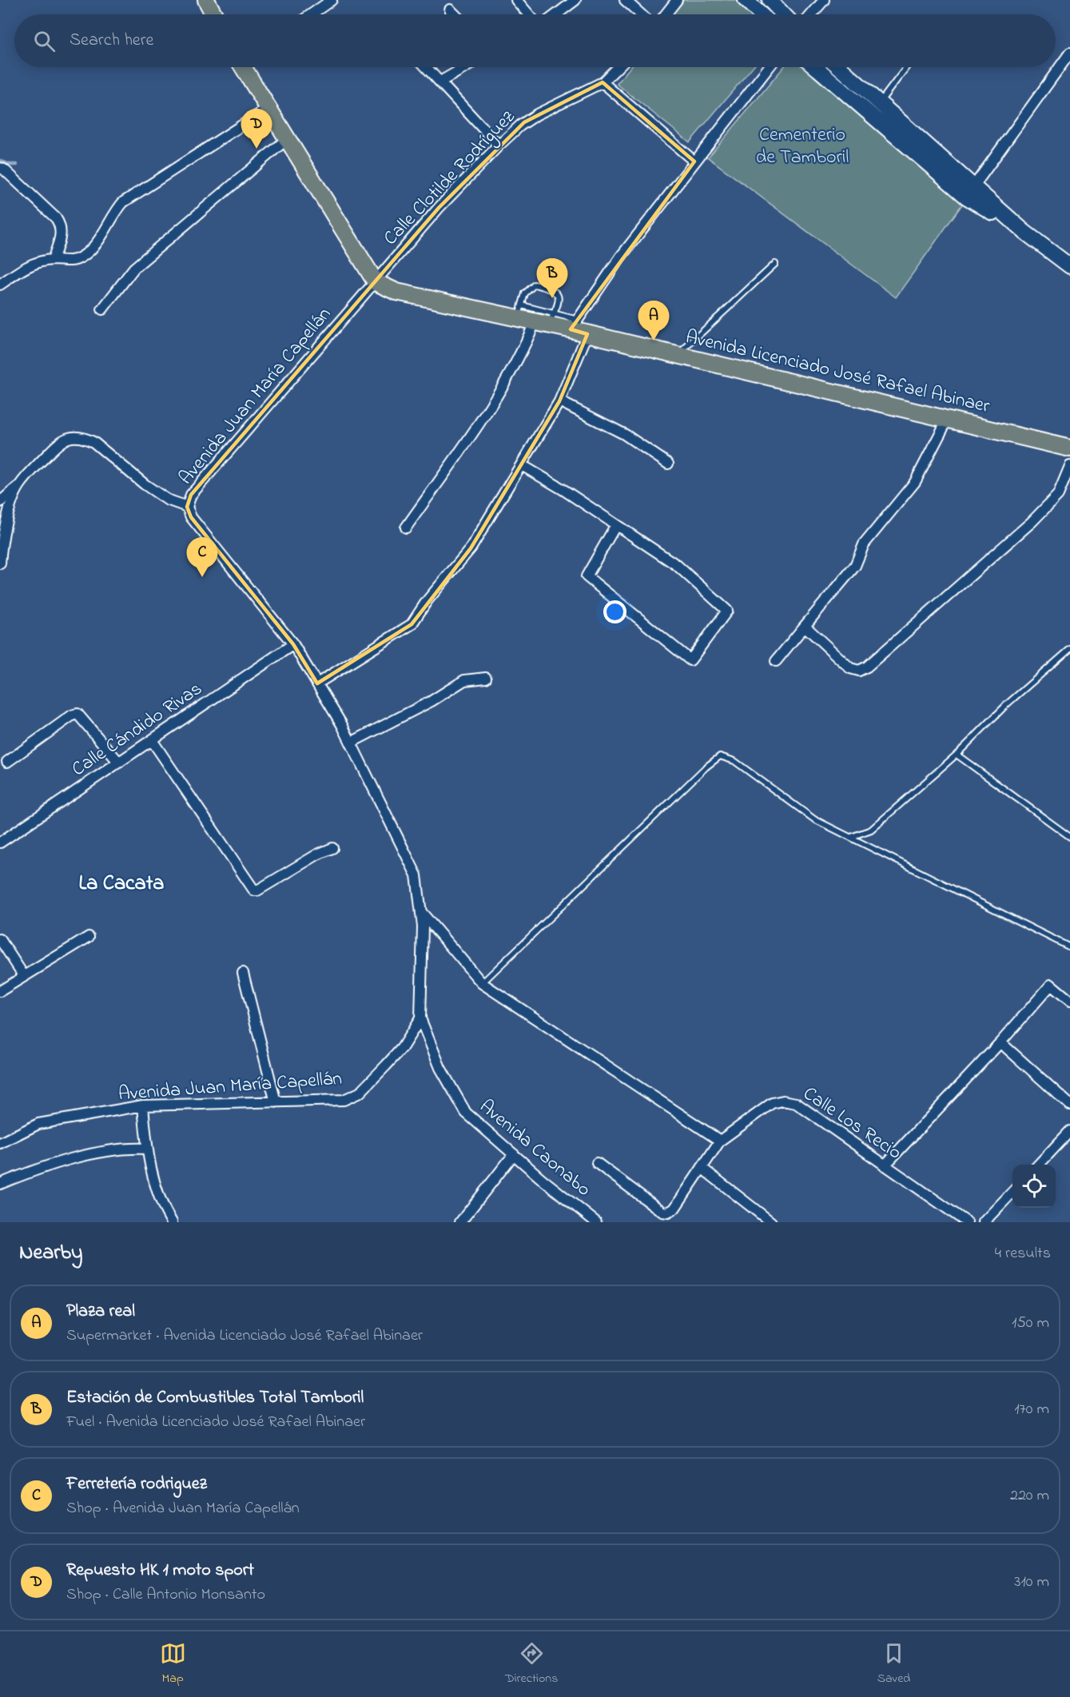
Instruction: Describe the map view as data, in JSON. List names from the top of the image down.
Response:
{
  "streets": {
    "main road": ["Avenida Licenciado José Rafael Abinaer"],
    "street": [
      "Calle Clotilde Rodríguez",
      "Avenida Juan María Capellán",
      "Calle Cándido Rivas",
      "Calle Los Recio",
      "Avenida Caonabo"
    ]
  },
  "crossings": [
    ["Calle Clotilde Rodríguez", "Avenida Licenciado José Rafael Abinaer"],
    ["Calle Clotilde Rodríguez", "Avenida Juan María Capellán"],
    ["Avenida Licenciado José Rafael Abinaer", "Avenida Juan María Capellán"],
    ["Avenida Juan María Capellán", "Calle Cándido Rivas"],
    ["Avenida Juan María Capellán", "Avenida Caonabo"]
  ],
  "districts": ["La Cacata"],
  "parks": ["Cementerio de Tamboril"],
  "page": {
    "search": "Search here",
    "pins": [
      "D",
      "B",
      "A",
      "C"
    ],
    "heading": ["Nearby", "4 results"],
    "list": [
      {
        "mark": "A",
        "name": "Plaza real",
        "note": "Supermarket · Avenida Licenciado José Rafael Abinaer",
        "value": "150 m"
      },
      {
        "mark": "B",
        "name": "Estación de Combustibles Total Tamboril",
        "note": "Fuel · Avenida Licenciado José Rafael Abinaer",
        "value": "170 m"
      },
      {
        "mark": "C",
        "name": "Ferretería rodriguez",
        "note": "Shop · Avenida Juan María Capellán",
        "value": "220 m"
      },
      {
        "mark": "D",
        "name": "Repuesto HK 1 moto sport",
        "note": "Shop · Calle Antonio Monsanto",
        "value": "310 m"
      }
    ],
    "nav": ["Map", "Directions", "Saved"]
  }
}
